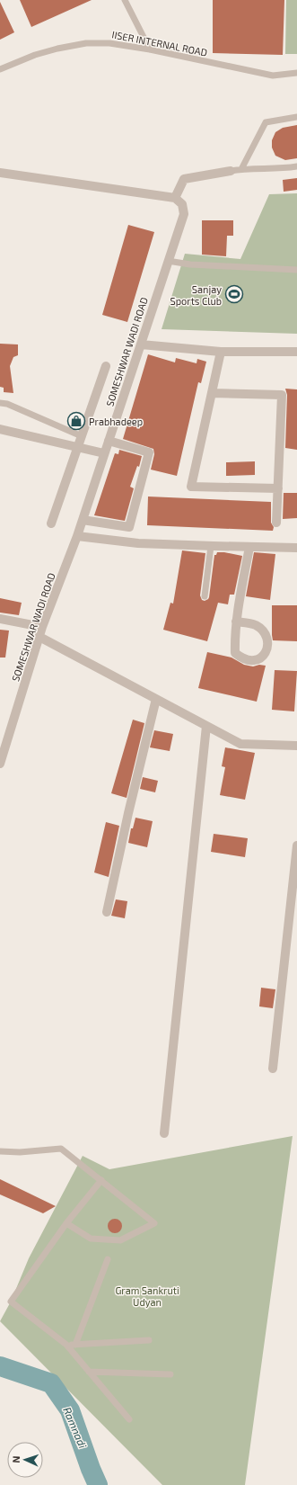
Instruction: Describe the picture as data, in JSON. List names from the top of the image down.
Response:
{
  "streets": {
    "street": ["SOMESHWAR WADI ROAD"],
    "lane": ["IISER INTERNAL ROAD"]
  },
  "water": ["Ramnadi"],
  "parks": ["Gram Sankruti Udyan"],
  "places": {
    "sports": ["Sanjay Sports Club"],
    "shop": ["Prabhadeep"]
  },
  "north": "left"
}
